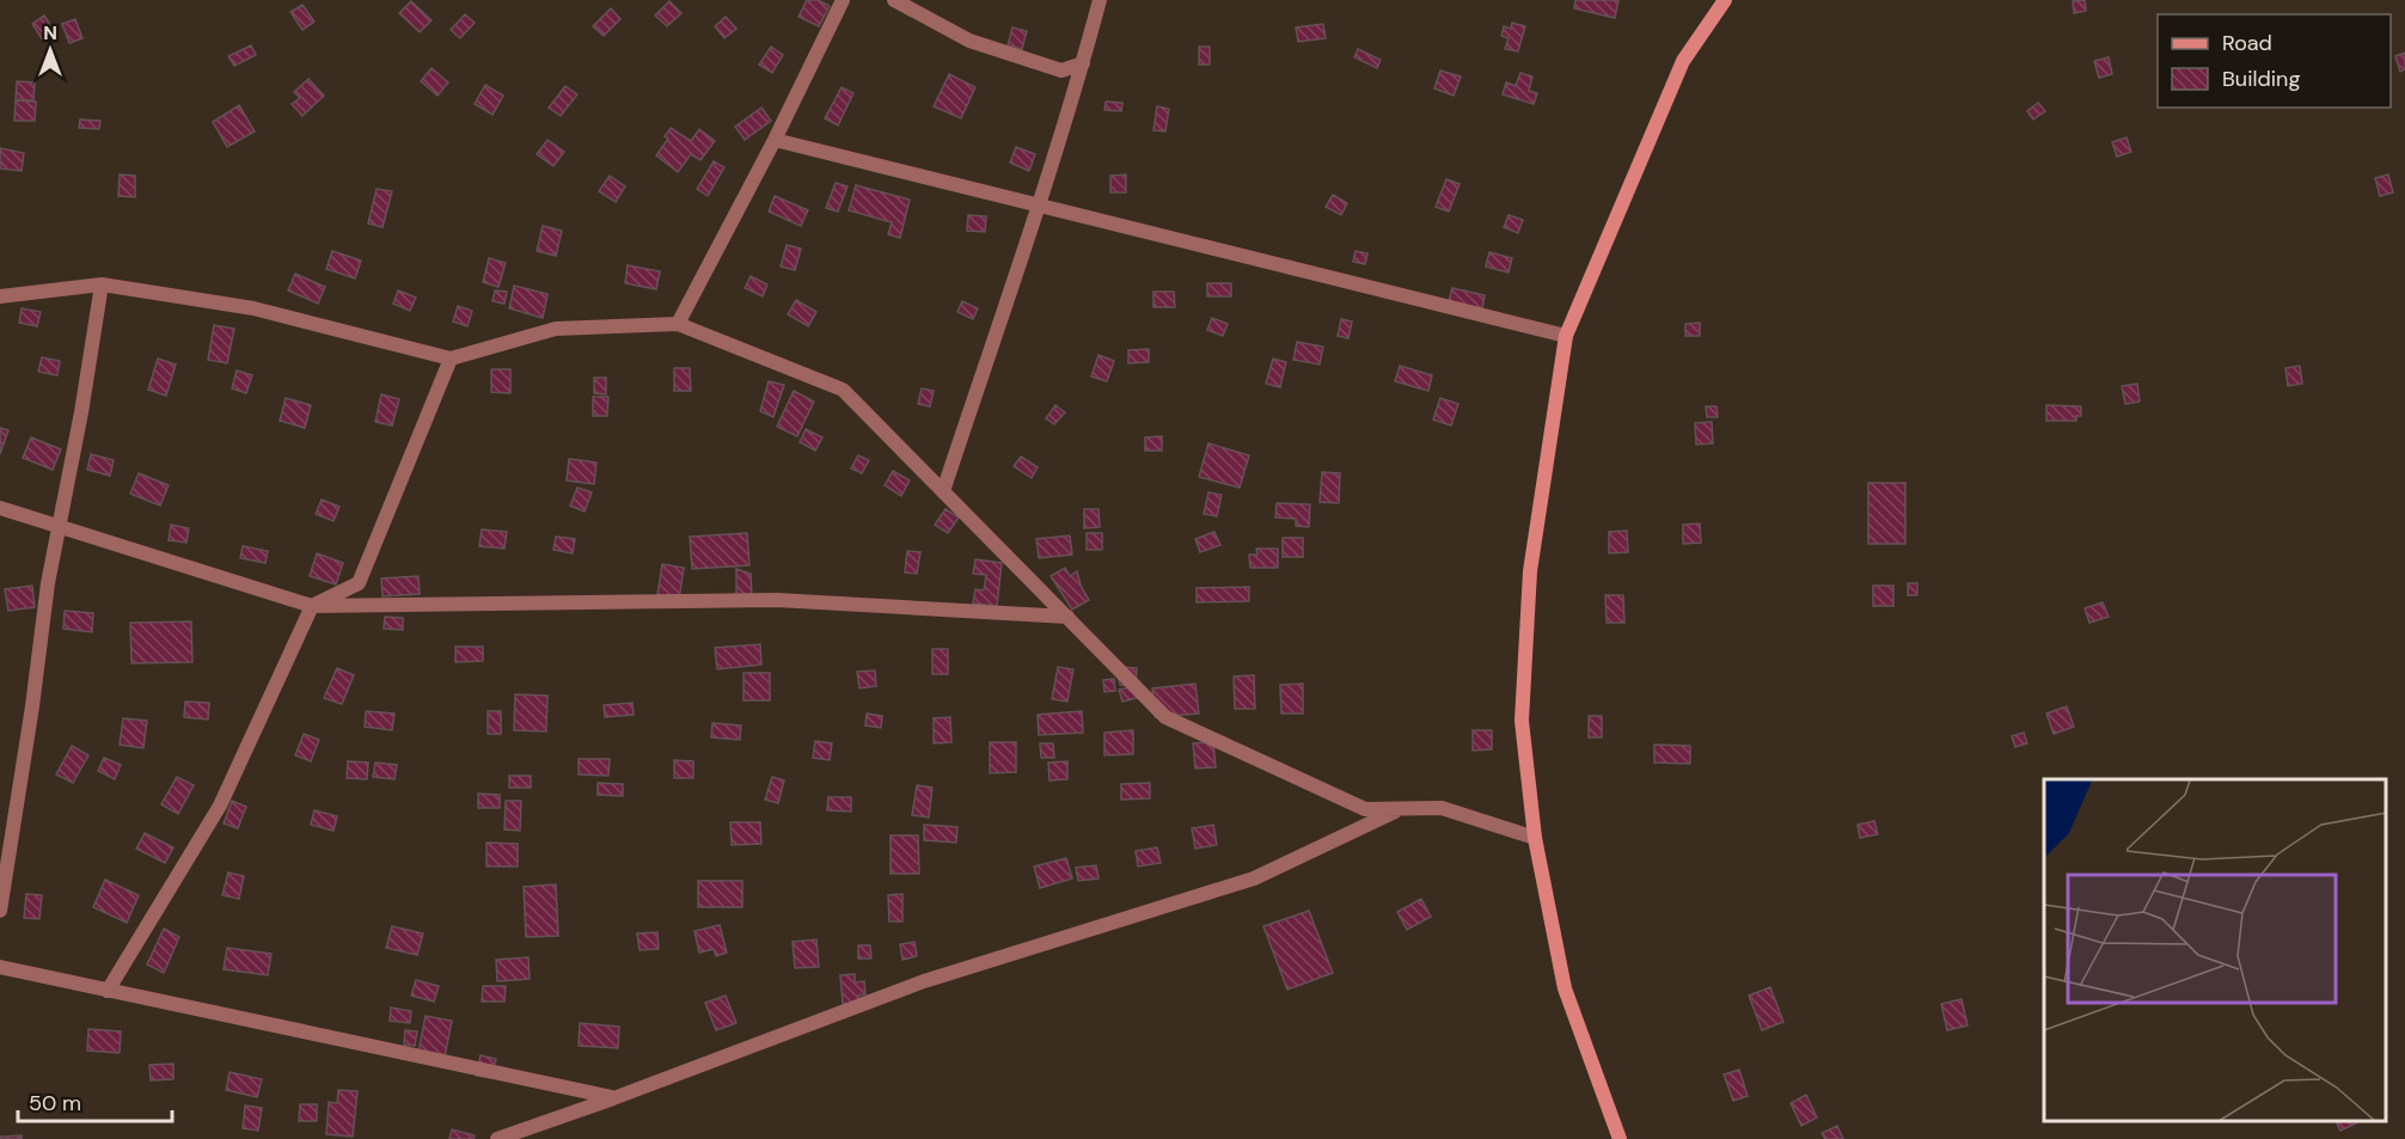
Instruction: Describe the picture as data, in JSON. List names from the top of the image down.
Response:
{
  "legend": ["Road", "Building"],
  "scale_bar": "50 m",
  "north": "top"
}
